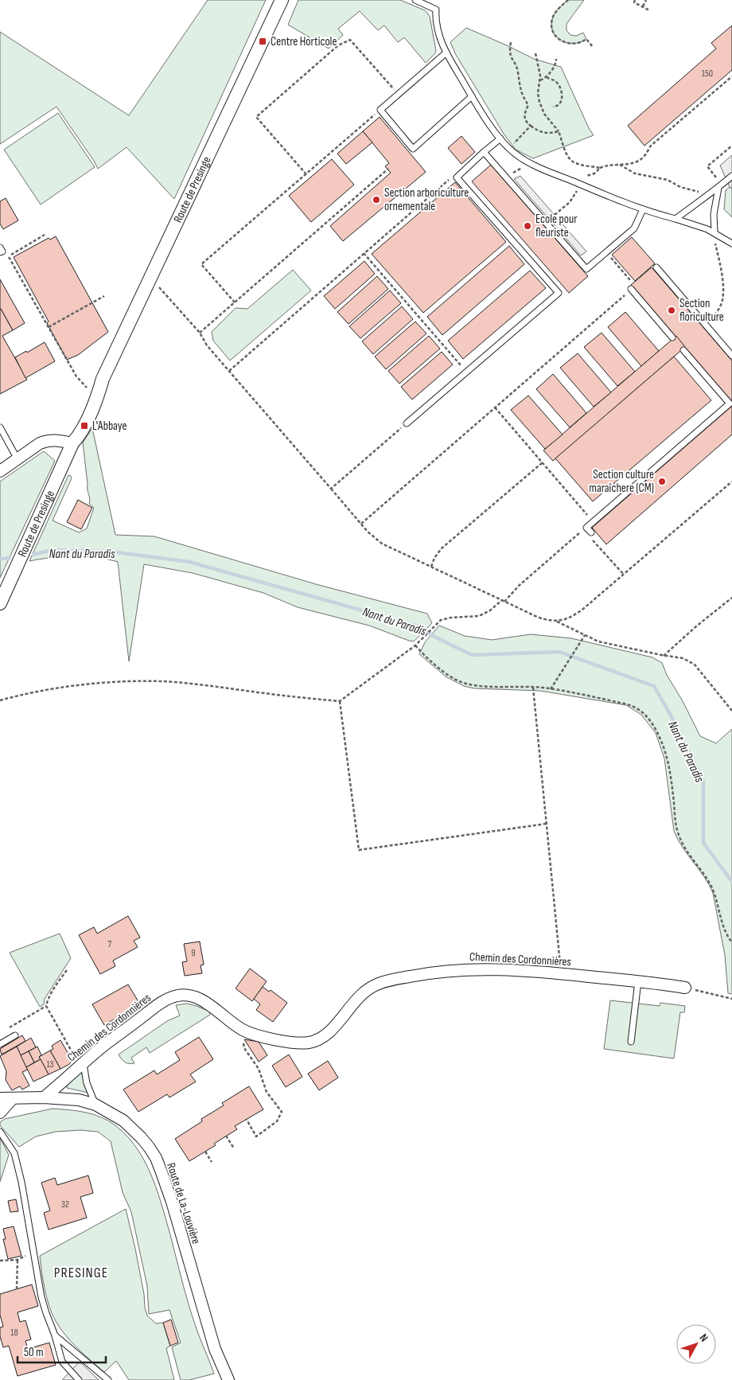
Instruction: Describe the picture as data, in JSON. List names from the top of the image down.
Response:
{
  "streets": {
    "street": ["Route de Presinge", "Chemin des Cordonnières", "Route de La-Louvière"]
  },
  "crossings": [
    ["Chemin des Cordonnières", "Route de La-Louvière"]
  ],
  "districts": ["PRESINGE"],
  "water": ["Nant du Paradis"],
  "places": {
    "transit": ["Centre Horticole", "L'Abbaye"],
    "other": [
      "Section arboriculture ornementale",
      "Ecole pour fleuriste",
      "Section floriculture",
      "Section culture maraîchere (CM)"
    ]
  },
  "house_numbers": [
    "150",
    "7",
    "9",
    "13",
    "32",
    "18"
  ],
  "scale_bar": "50 m",
  "north": "top right"
}
